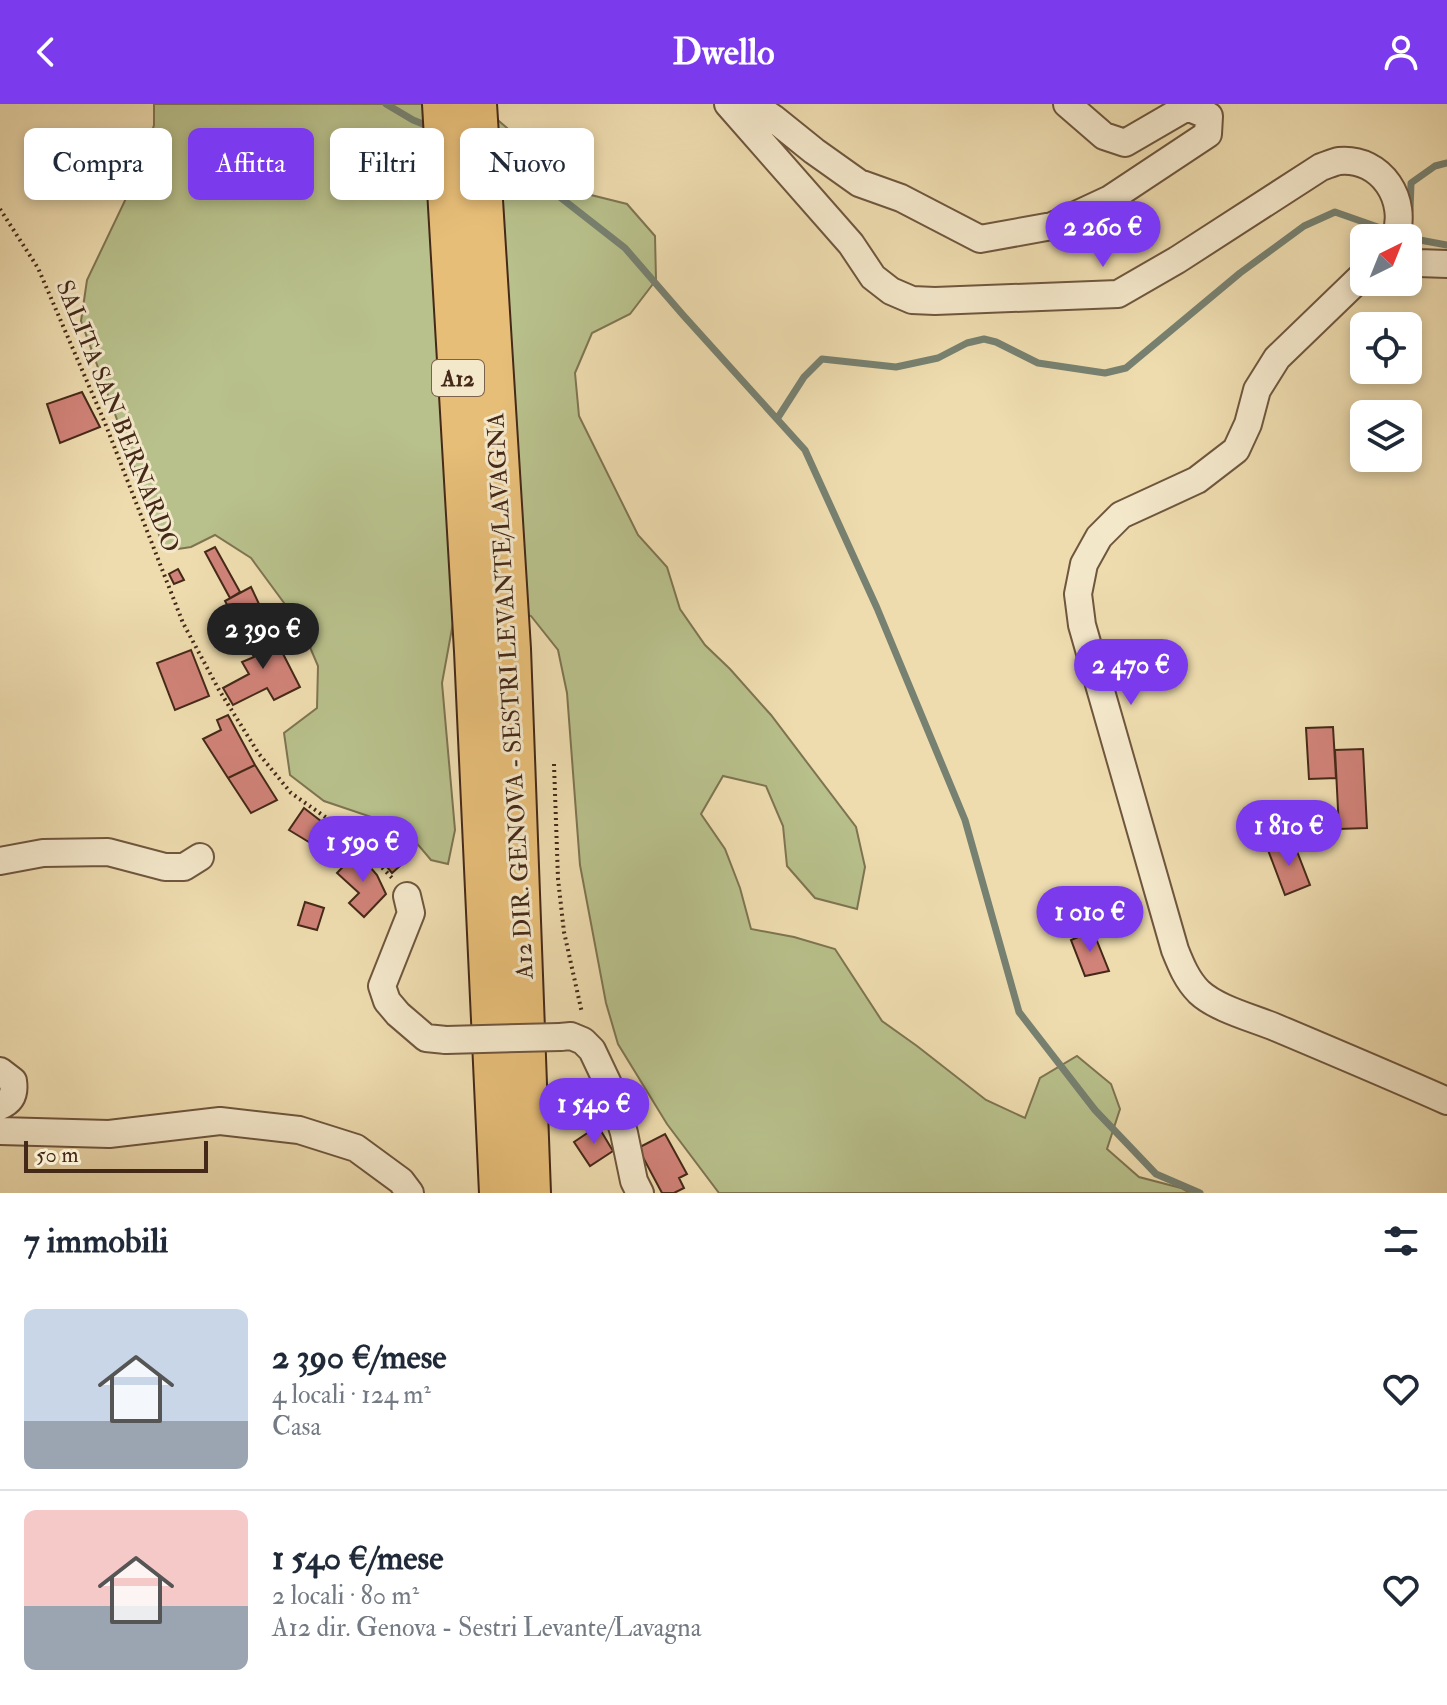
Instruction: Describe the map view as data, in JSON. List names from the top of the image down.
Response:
{
  "streets": {
    "highway": ["A12", "A12 DIR. GENOVA - SESTRI LEVANTE/LAVAGNA"],
    "path": ["SALITA SAN BERNARDO"]
  },
  "scale_bar": "50 m",
  "north": "top right",
  "page": {
    "header": "Dwello",
    "chip": [
      "Compra",
      "Affitta",
      "Filtri",
      "Nuovo"
    ],
    "price": [
      "2 260 €",
      "2 390 €",
      "2 470 €",
      "1 810 €",
      "1 590 €",
      "1 010 €",
      "1 540 €"
    ],
    "scale": "50 m",
    "heading": "7 immobili",
    "list": [
      {
        "name": "2 390 €/mese",
        "note": "4 locali · 124 m² · Casa"
      },
      {
        "name": "1 540 €/mese",
        "note": "2 locali · 80 m² · A12 dir. Genova - Sestri Levante/Lavagna"
      }
    ]
  }
}
